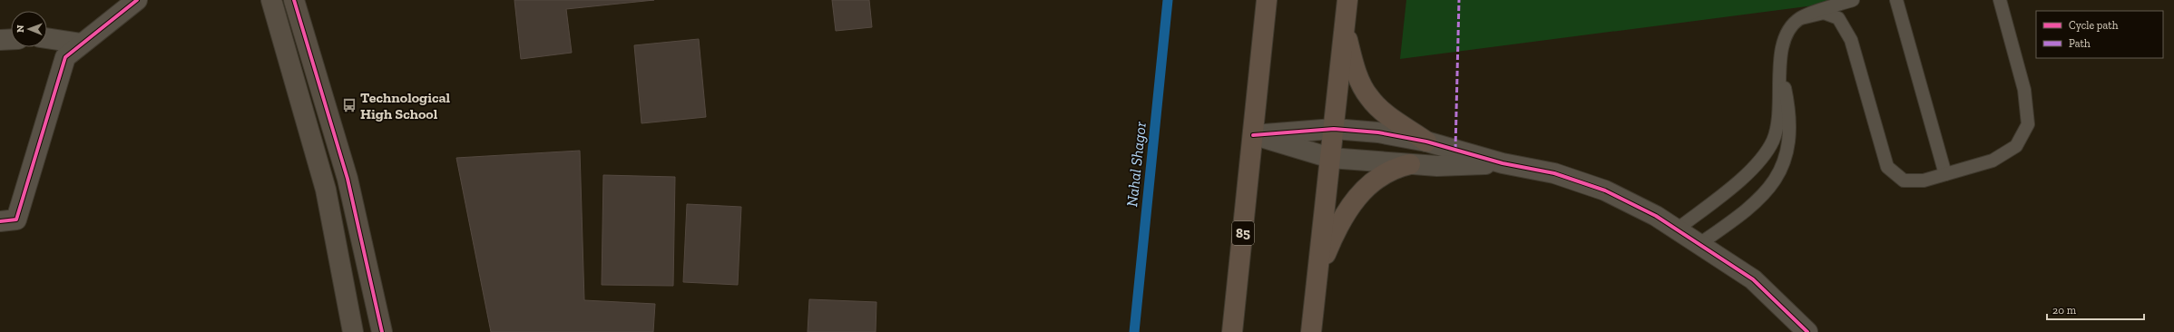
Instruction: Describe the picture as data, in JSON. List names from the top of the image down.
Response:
{
  "streets": {
    "highway": ["85"]
  },
  "water": ["Nahal Shagor"],
  "places": {
    "bus stop": ["Technological High School"]
  },
  "legend": ["Cycle path", "Path"],
  "scale_bar": "20 m",
  "north": "left"
}
